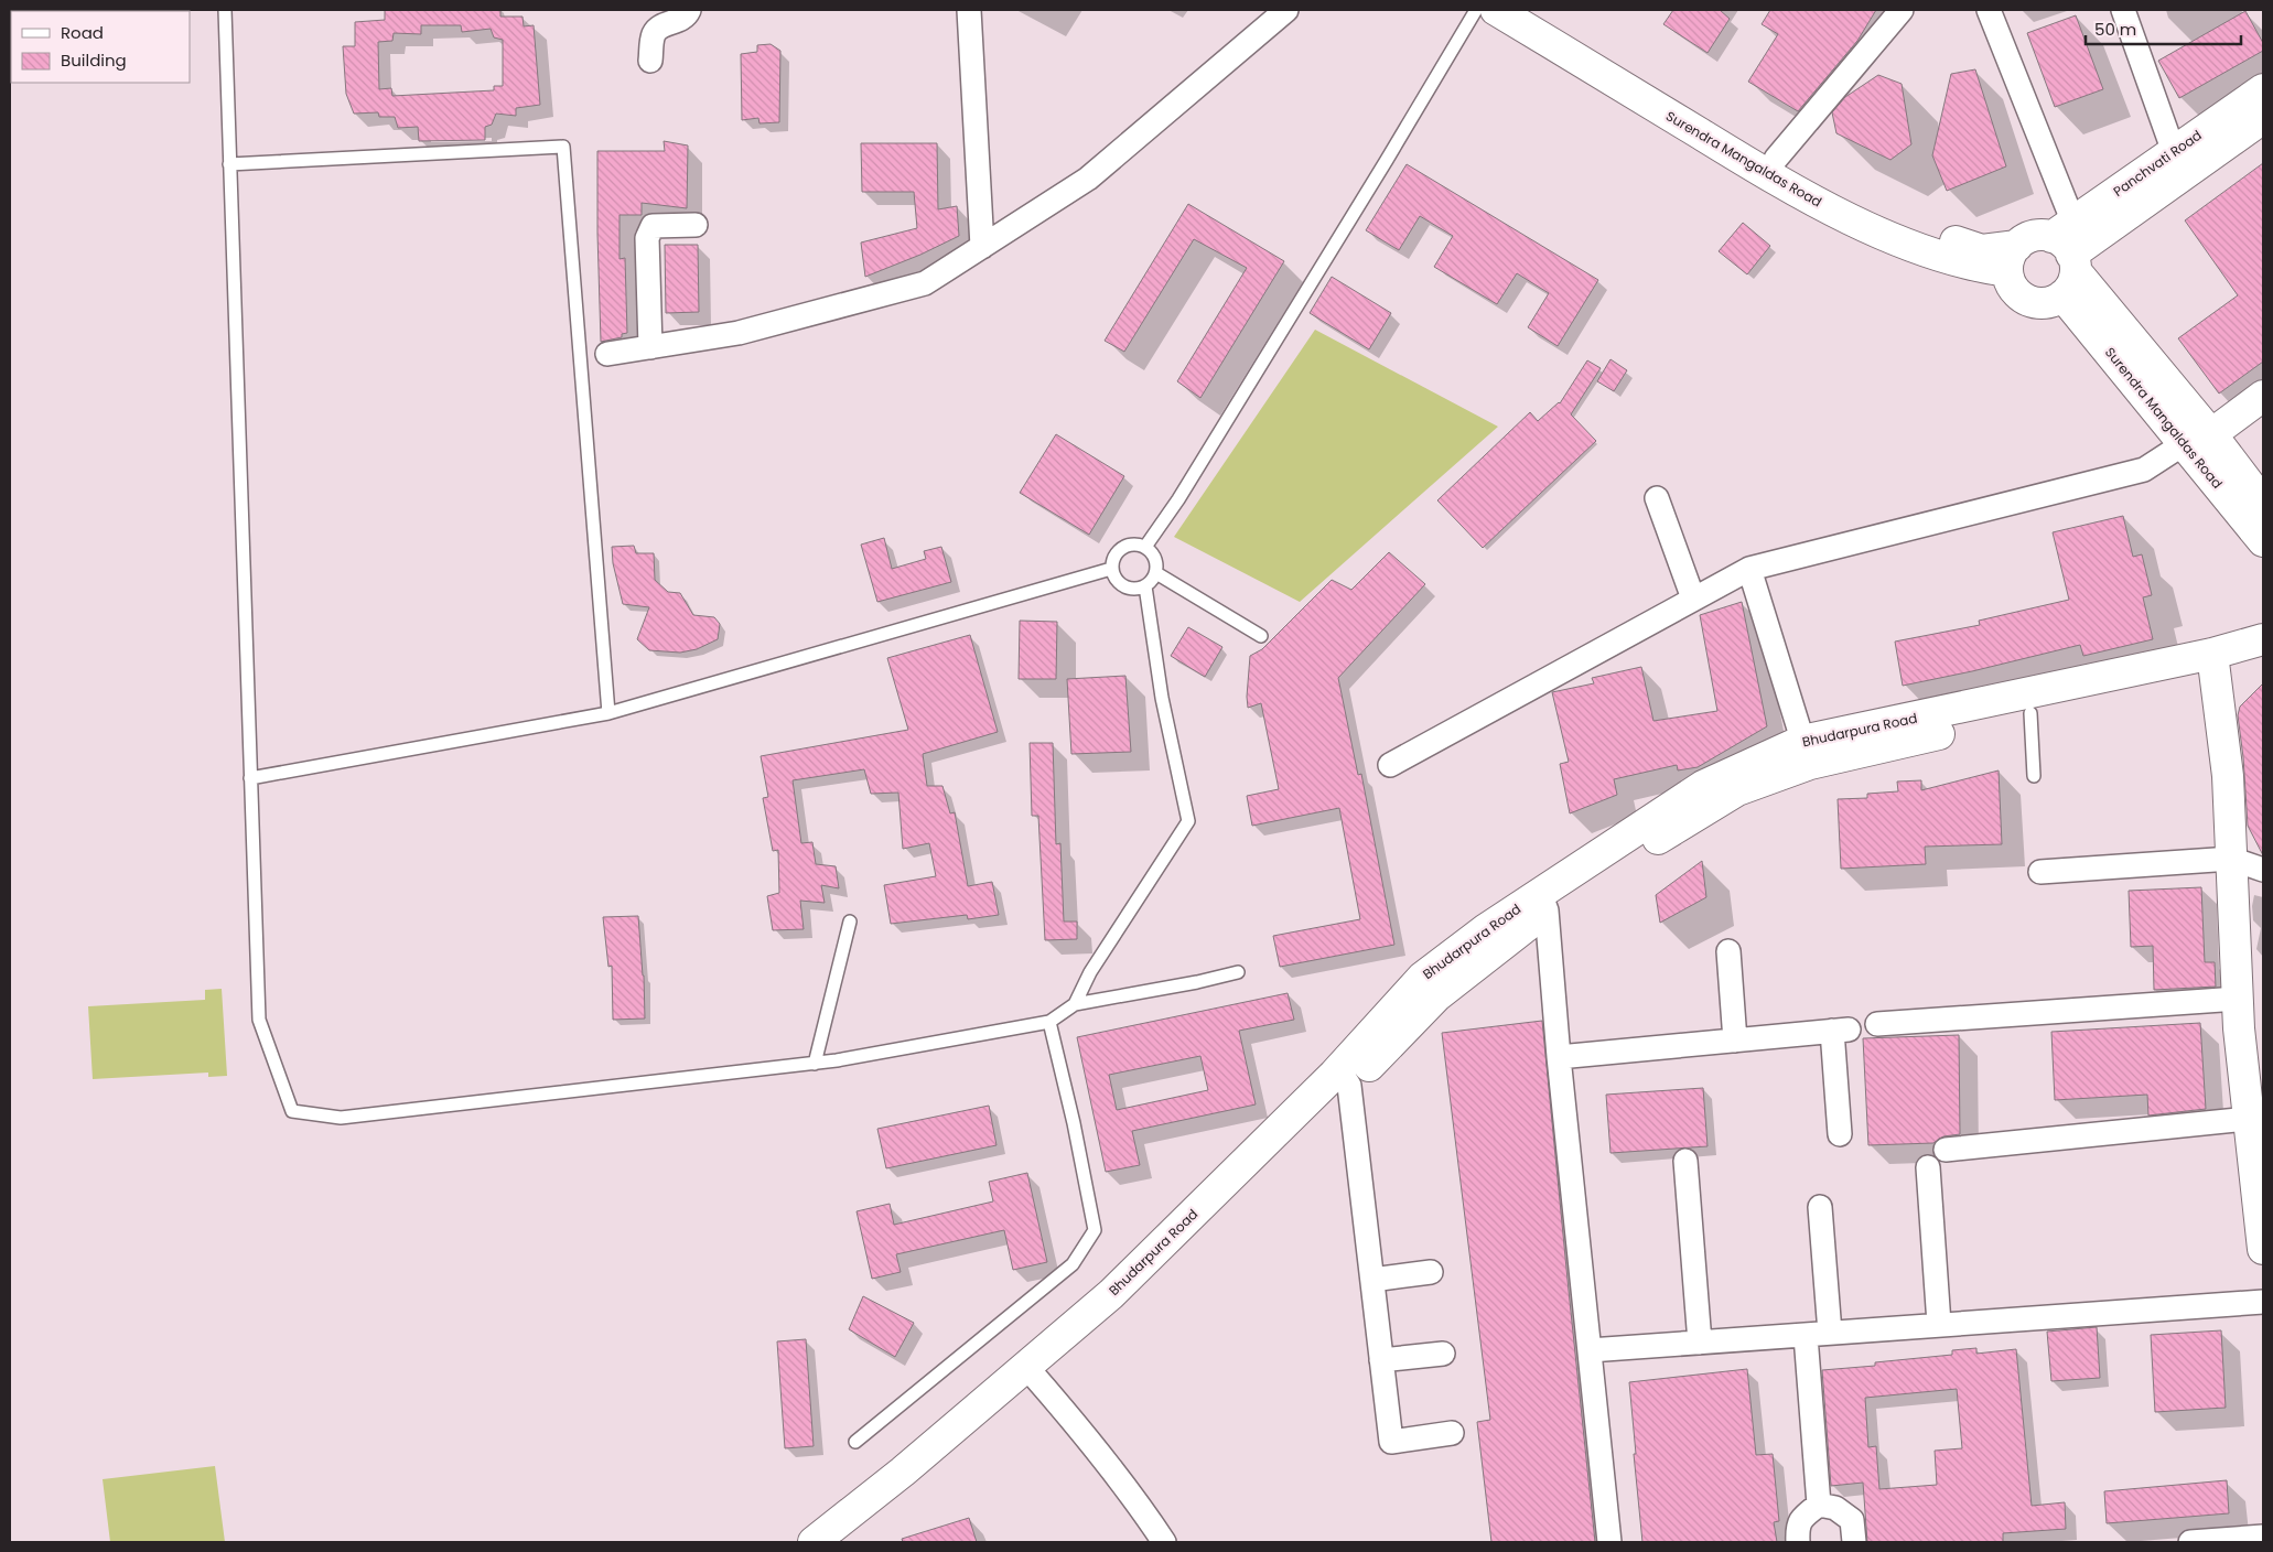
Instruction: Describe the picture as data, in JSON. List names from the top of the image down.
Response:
{
  "streets": {
    "street": ["Surendra Mangaldas Road", "Panchvati Road", "Bhudarpura Road"]
  },
  "crossings": [
    ["Surendra Mangaldas Road", "Panchvati Road"]
  ],
  "legend": ["Road", "Building"],
  "scale_bar": "50 m"
}
